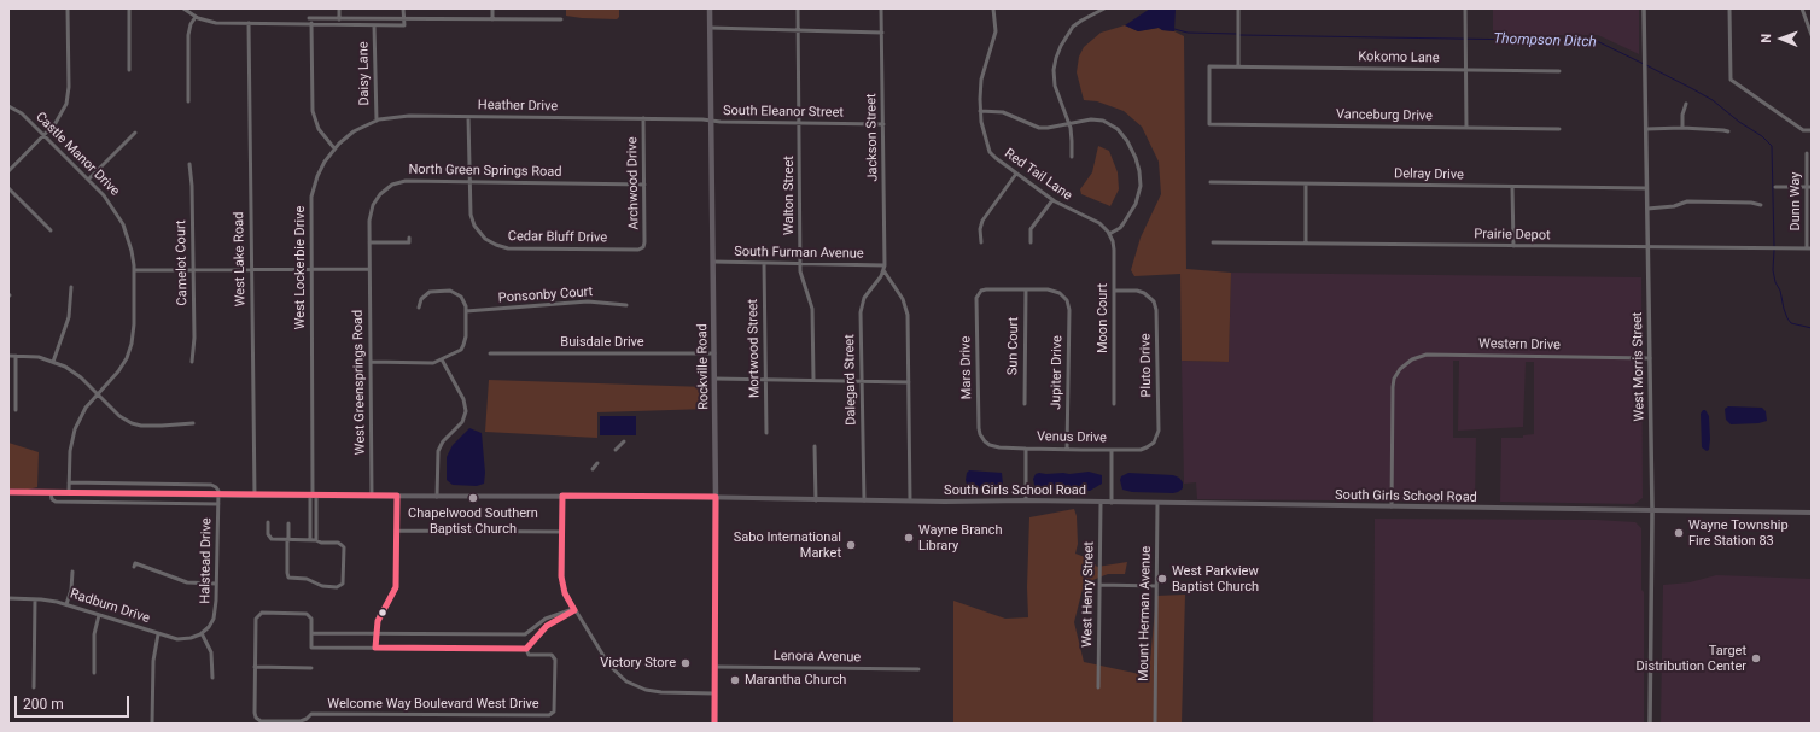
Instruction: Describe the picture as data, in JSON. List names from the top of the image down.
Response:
{
  "streets": {
    "main road": ["Rockville Road", "South Girls School Road"],
    "street": [
      "Kokomo Lane",
      "Daisy Lane",
      "Heather Drive",
      "South Eleanor Street",
      "Vanceburg Drive",
      "Jackson Street",
      "Castle Manor Drive",
      "North Green Springs Road",
      "Red Tail Lane",
      "Delray Drive",
      "Archwood Drive",
      "Walton Street",
      "Dunn Way",
      "Prairie Depot",
      "Cedar Bluff Drive",
      "South Furman Avenue",
      "West Lake Road",
      "Camelot Court",
      "West Lockerbie Drive",
      "Ponsonby Court",
      "Moon Court",
      "Buisdale Drive",
      "Western Drive",
      "Sun Court",
      "Mortwood Street",
      "Pluto Drive",
      "West Morris Street",
      "Mars Drive",
      "Jupiter Drive",
      "Dalegard Street",
      "West Greensprings Road",
      "Venus Drive",
      "Halstead Drive",
      "West Henry Street",
      "Radburn Drive",
      "Mount Herman Avenue",
      "Lenora Avenue",
      "Welcome Way Boulevard West Drive"
    ]
  },
  "crossings": [
    ["Kokomo Lane", "Vanceburg Drive"],
    ["Daisy Lane", "Heather Drive"],
    ["Heather Drive", "South Eleanor Street"],
    ["Heather Drive", "Archwood Drive"],
    ["Heather Drive", "Cedar Bluff Drive"],
    ["Heather Drive", "West Lockerbie Drive"],
    ["Heather Drive", "Rockville Road"],
    ["South Eleanor Street", "Jackson Street"],
    ["South Eleanor Street", "Walton Street"],
    ["South Eleanor Street", "Rockville Road"],
    ["Jackson Street", "South Furman Avenue"],
    ["Jackson Street", "Dalegard Street"],
    ["Castle Manor Drive", "South Girls School Road"],
    ["North Green Springs Road", "Archwood Drive"],
    ["North Green Springs Road", "Cedar Bluff Drive"],
    ["North Green Springs Road", "West Greensprings Road"],
    ["Red Tail Lane", "Moon Court"],
    ["Delray Drive", "West Morris Street"],
    ["Archwood Drive", "Cedar Bluff Drive"],
    ["Walton Street", "South Furman Avenue"],
    ["Dunn Way", "Prairie Depot"],
    ["Prairie Depot", "West Morris Street"],
    ["South Furman Avenue", "Mortwood Street"],
    ["South Furman Avenue", "Rockville Road"],
    ["South Furman Avenue", "Dalegard Street"],
    ["West Lake Road", "South Girls School Road"],
    ["West Lockerbie Drive", "South Girls School Road"],
    ["Moon Court", "Pluto Drive"],
    ["Buisdale Drive", "Rockville Road"],
    ["Western Drive", "West Morris Street"],
    ["Western Drive", "South Girls School Road"],
    ["Sun Court", "Mars Drive"],
    ["Sun Court", "Jupiter Drive"],
    ["Pluto Drive", "Venus Drive"],
    ["Rockville Road", "South Girls School Road"],
    ["Rockville Road", "Lenora Avenue"],
    ["West Morris Street", "South Girls School Road"],
    ["Mars Drive", "Jupiter Drive"],
    ["Mars Drive", "Venus Drive"],
    ["Jupiter Drive", "Venus Drive"],
    ["Dalegard Street", "South Girls School Road"],
    ["West Greensprings Road", "South Girls School Road"],
    ["South Girls School Road", "Halstead Drive"],
    ["South Girls School Road", "West Henry Street"],
    ["South Girls School Road", "Mount Herman Avenue"],
    ["Halstead Drive", "Radburn Drive"]
  ],
  "water": ["Thompson Ditch"],
  "places": [
    "Chapelwood Southern Baptist Church",
    "Wayne Township Fire Station 83",
    "Wayne Branch Library",
    "Sabo International Market",
    "West Parkview Baptist Church",
    "Target Distribution Center",
    "Victory Store",
    "Marantha Church"
  ],
  "scale_bar": "200 m",
  "north": "left"
}
